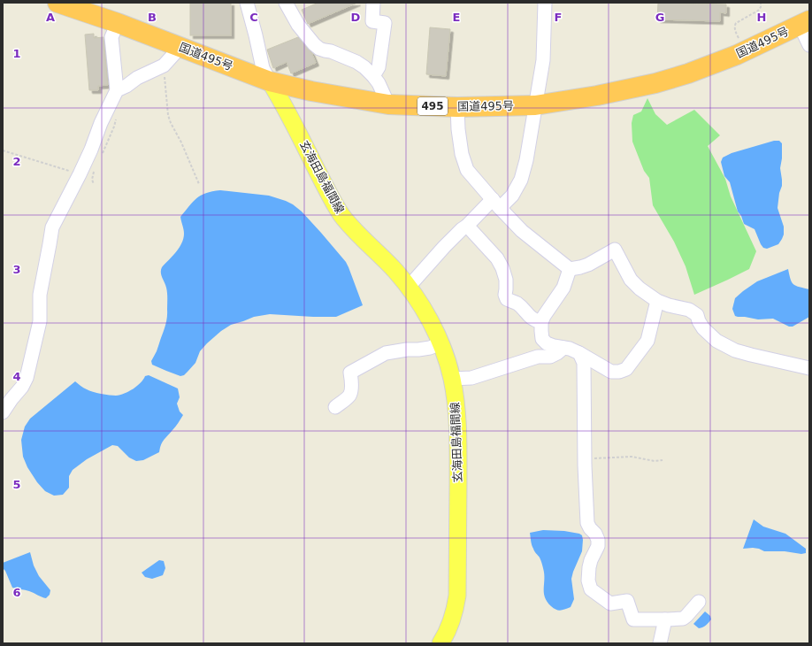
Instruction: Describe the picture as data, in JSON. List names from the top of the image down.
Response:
{
  "streets": {
    "highway": ["国道495号", "495"],
    "main road": ["玄海田島福間線"]
  },
  "crossings": [
    ["国道495号", "玄海田島福間線"]
  ],
  "grid": {
    "columns": [
      "A",
      "B",
      "C",
      "D",
      "E",
      "F",
      "G",
      "H"
    ],
    "rows": [
      "1",
      "2",
      "3",
      "4",
      "5",
      "6"
    ]
  }
}
